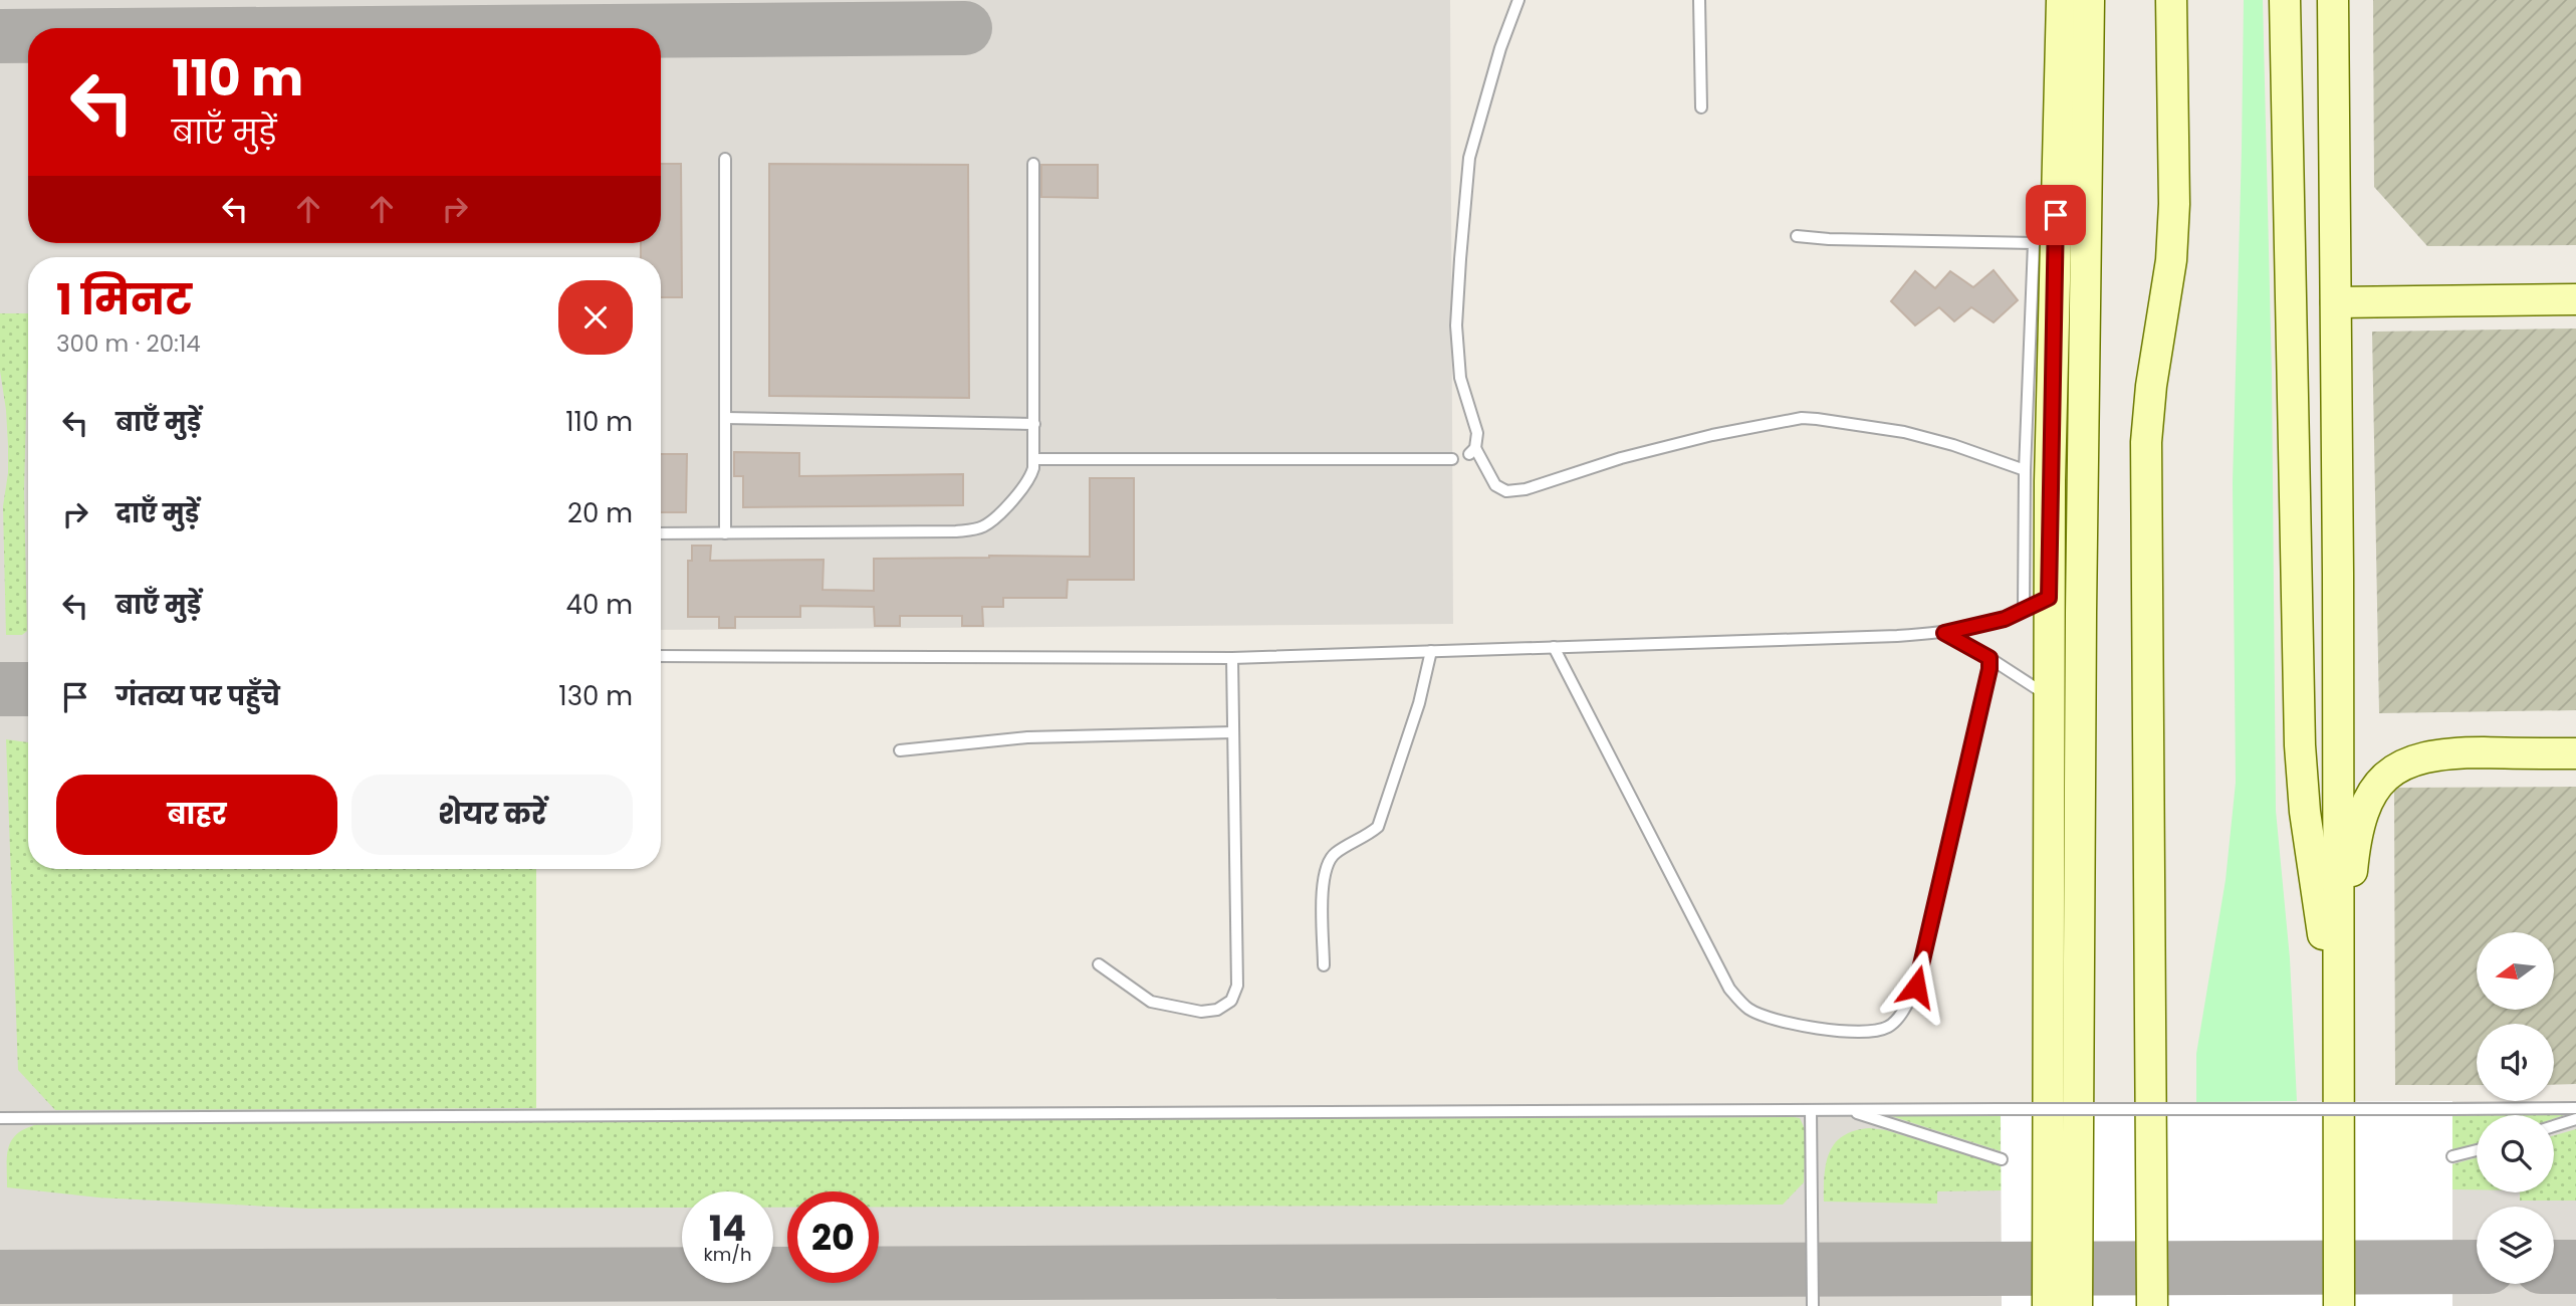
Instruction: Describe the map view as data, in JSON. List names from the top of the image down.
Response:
{
  "north": "left",
  "page": {
    "turn": ["110 m", "बाएँ मुड़ें"],
    "heading": ["1 मिनट", "300 m · 20:14"],
    "list": [
      {
        "name": "बाएँ मुड़ें",
        "value": "110 m"
      },
      {
        "name": "दाएँ मुड़ें",
        "value": "20 m"
      },
      {
        "name": "बाएँ मुड़ें",
        "value": "40 m"
      },
      {
        "name": "गंतव्य पर पहुँचे",
        "value": "130 m"
      }
    ],
    "buttons": ["बाहर", "शेयर करें"],
    "speed": "14 km/h",
    "limit": "20"
  }
}
